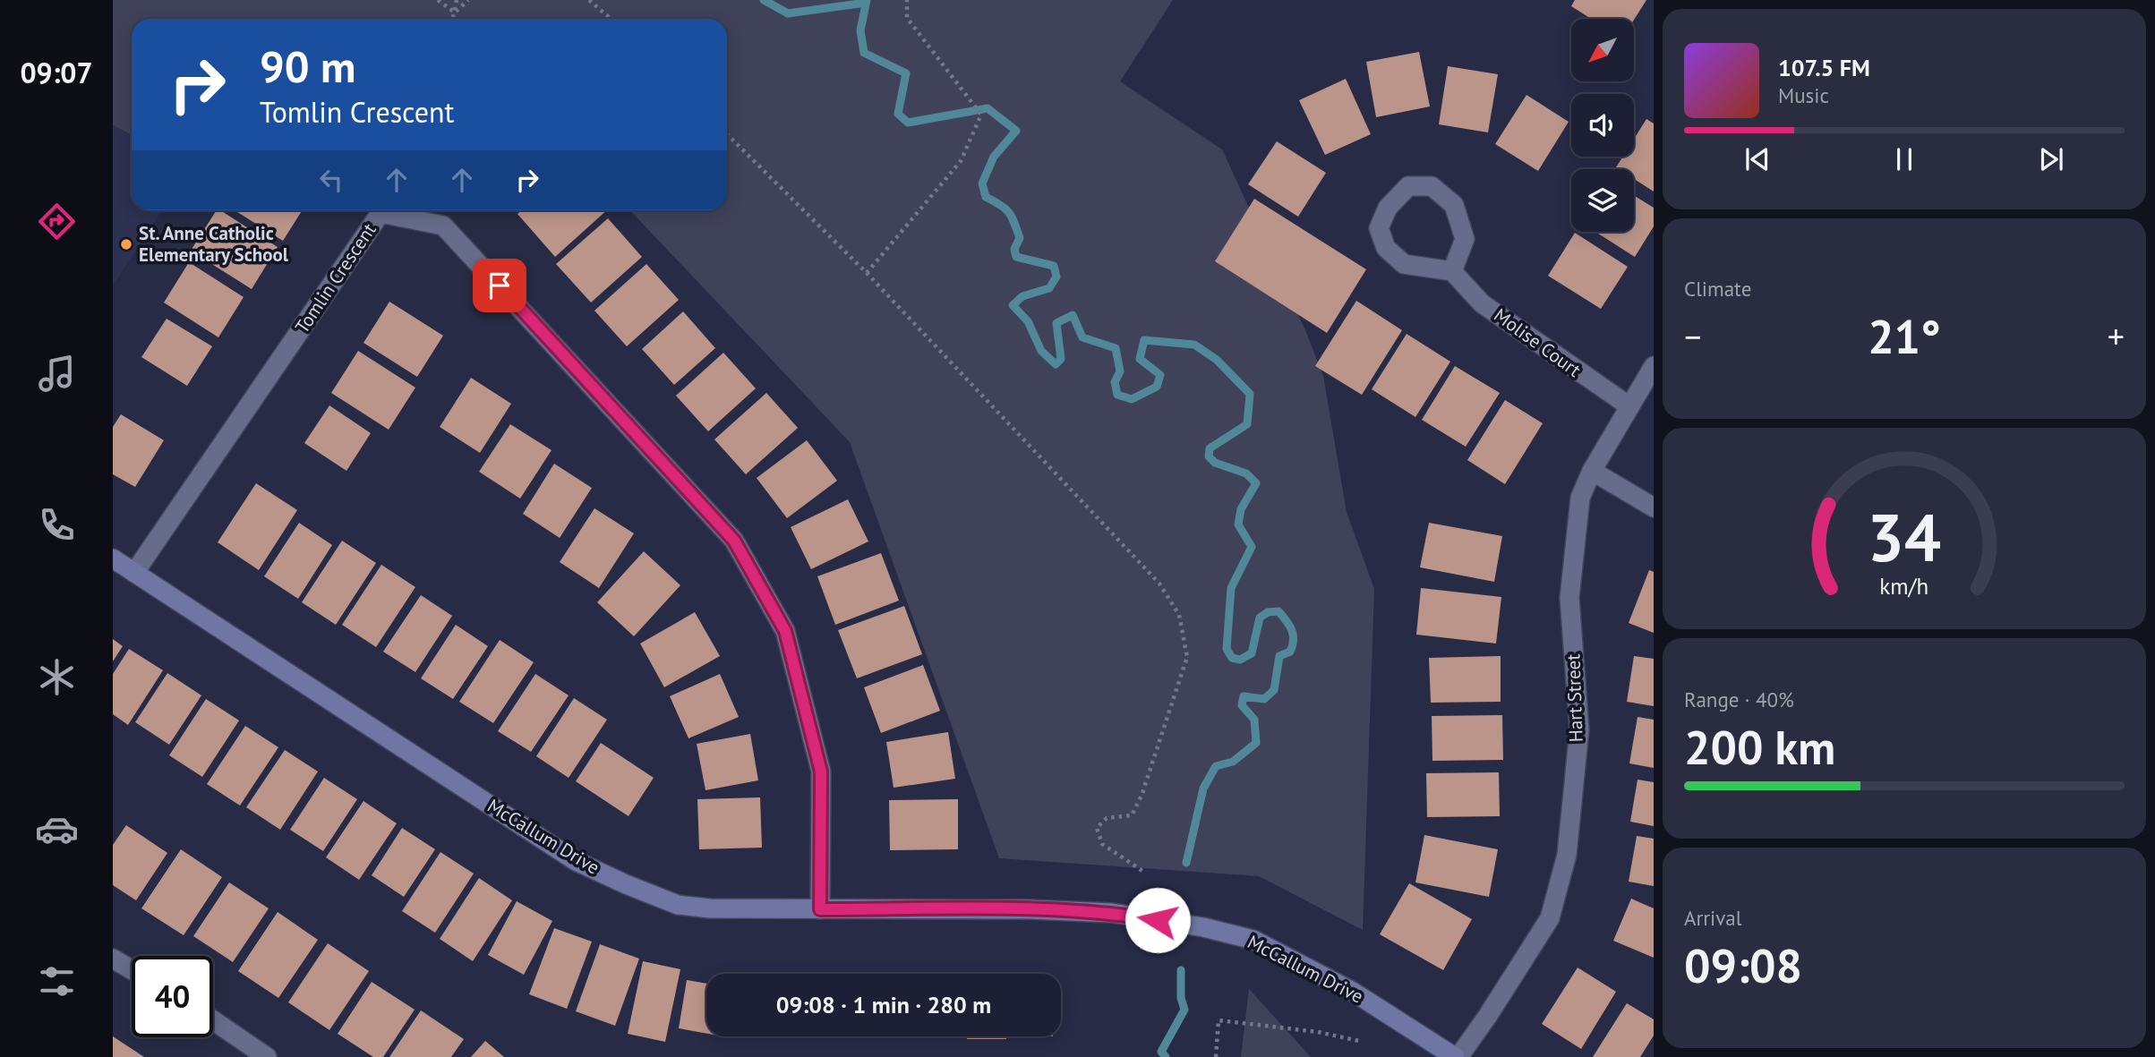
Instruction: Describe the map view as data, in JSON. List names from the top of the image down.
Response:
{
  "streets": {
    "street": [
      "Tomlin Crescent",
      "Molise Court",
      "Hart Street",
      "McCallum Drive"
    ]
  },
  "crossings": [
    ["Tomlin Crescent", "McCallum Drive"],
    ["Molise Court", "Hart Street"],
    ["Hart Street", "McCallum Drive"]
  ],
  "places": ["St. Anne Catholic Elementary School"],
  "north": "bottom left",
  "page": {
    "tabs": "09:07",
    "turn": ["90 m", "Tomlin Crescent"],
    "song": ["107.5 FM", "Music"],
    "tile": [
      "Climate",
      ["Range · 40%", "200 km"],
      ["Arrival", "09:08"]
    ],
    "heat": ["−", "21°", "+"],
    "limit": "40",
    "trip": "09:08 · 1 min · 280 m",
    "gauge": ["34", "km/h"]
  }
}
